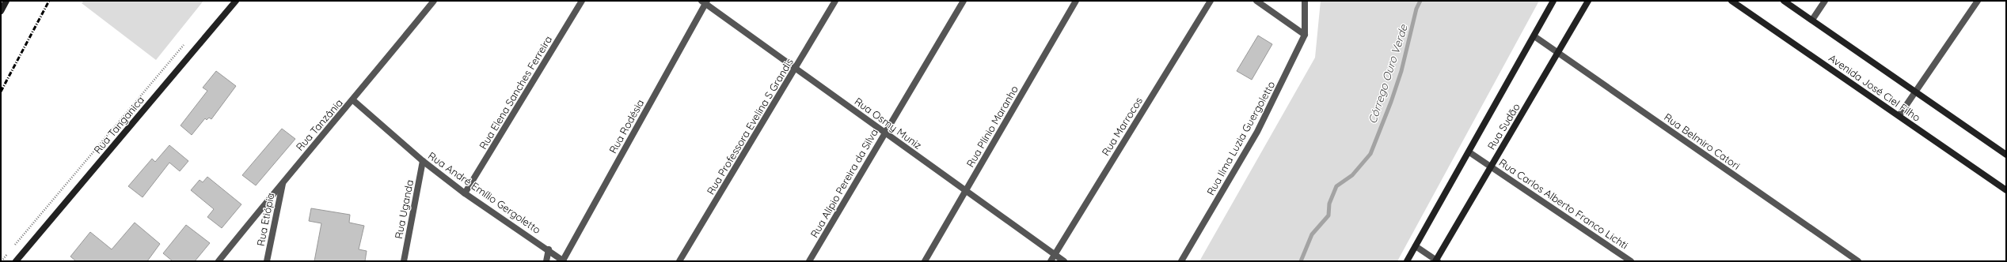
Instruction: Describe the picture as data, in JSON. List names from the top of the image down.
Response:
{
  "streets": {
    "street": [
      "Avenida José Ciel Filho",
      "Rua Elena Sanches Ferreira",
      "Rua Osmy Muniz",
      "Rua Tanganica",
      "Rua Tanzânia",
      "Rua Rodésia",
      "Rua Professora Evelina S Grandis",
      "Rua Plínio Maranho",
      "Rua Marrocos",
      "Rua Sudão",
      "Rua Ilma Luzia Guergoletto",
      "Rua Belmiro Catori",
      "Rua Alípio Pereira da Silva",
      "Rua André Emílio Gergoletto",
      "Rua Carlos Alberto Franco Lichti",
      "Rua Uganda",
      "Rua Etiópia"
    ]
  },
  "crossings": [
    ["Rua Elena Sanches Ferreira", "Rua André Emílio Gergoletto"],
    ["Rua Osmy Muniz", "Rua Rodésia"],
    ["Rua Osmy Muniz", "Rua Professora Evelina S Grandis"],
    ["Rua Osmy Muniz", "Rua Plínio Maranho"],
    ["Rua Osmy Muniz", "Rua Marrocos"],
    ["Rua Osmy Muniz", "Rua Alípio Pereira da Silva"],
    ["Rua Tanzânia", "Rua André Emílio Gergoletto"],
    ["Rua Tanzânia", "Rua Etiópia"],
    ["Rua Rodésia", "Rua André Emílio Gergoletto"],
    ["Rua Sudão", "Rua Belmiro Catori"],
    ["Rua Sudão", "Rua Carlos Alberto Franco Lichti"],
    ["Rua André Emílio Gergoletto", "Rua Uganda"]
  ],
  "water": ["Córrego Ouro Verde"]
}
